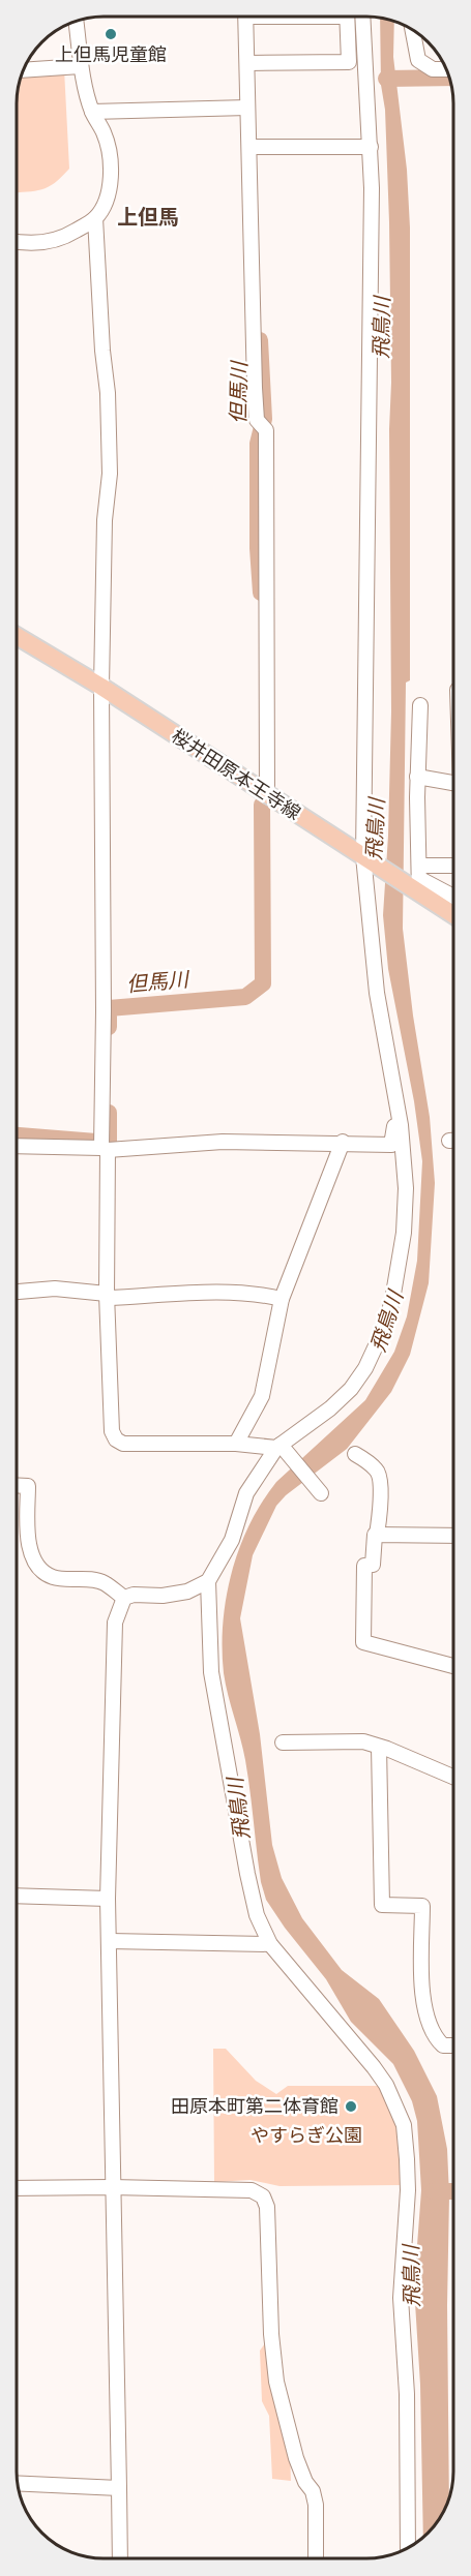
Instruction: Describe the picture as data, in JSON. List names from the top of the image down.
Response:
{
  "streets": {
    "main road": ["桜井田原本王寺線"]
  },
  "districts": ["上但馬"],
  "water": ["飛鳥川", "但馬川"],
  "parks": ["やすらぎ公園"],
  "places": ["上但馬児童館", "田原本町第二体育館"]
}
